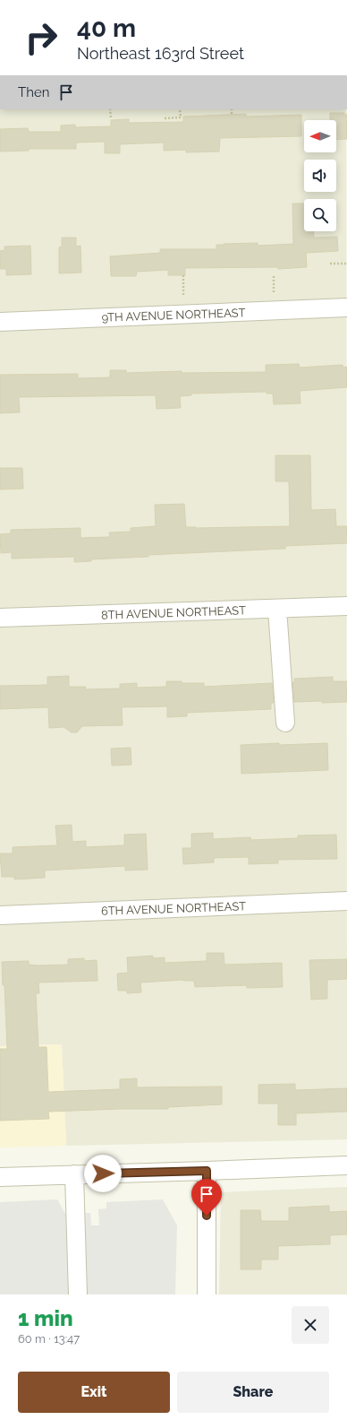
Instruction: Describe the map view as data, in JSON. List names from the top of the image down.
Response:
{
  "streets": {
    "street": ["9TH AVENUE NORTHEAST", "8TH AVENUE NORTHEAST", "6TH AVENUE NORTHEAST"]
  },
  "north": "left",
  "page": {
    "turn": ["40 m", "Northeast 163rd Street"],
    "then": "Then",
    "heading": ["1 min", "60 m · 13:47"],
    "buttons": ["Exit", "Share"]
  }
}
